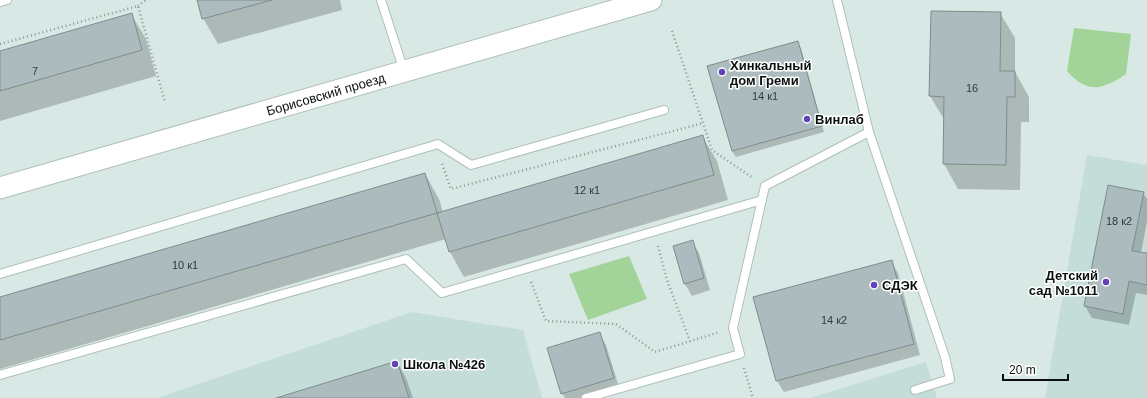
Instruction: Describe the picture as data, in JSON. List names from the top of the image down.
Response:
{
  "streets": {
    "street": ["Борисовский проезд"]
  },
  "places": [
    "Хинкальный дом Греми",
    "Винлаб",
    "Детский сад №1011",
    "СДЭК",
    "Школа №426"
  ],
  "house_numbers": [
    "7",
    "16",
    "14 к1",
    "12 к1",
    "18 к2",
    "10 к1",
    "14 к2"
  ],
  "scale_bar": "20 m"
}
